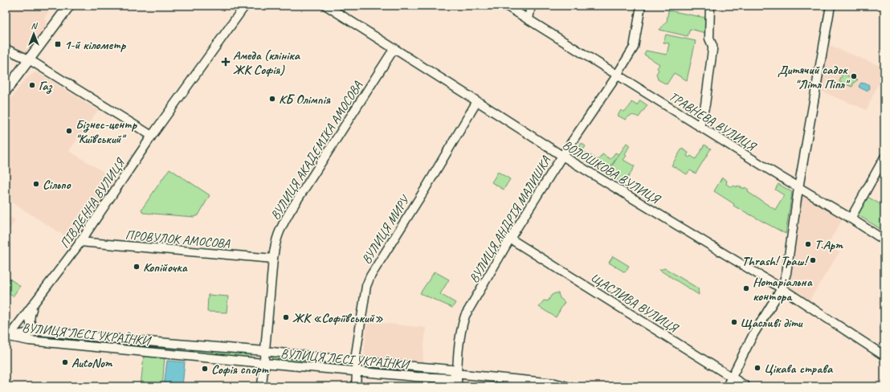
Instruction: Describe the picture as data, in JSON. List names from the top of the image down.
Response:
{
  "streets": {
    "street": [
      "ТРАВНЕВА ВУЛИЦЯ",
      "ВУЛИЦЯ АКАДЕМІКА АМОСОВА",
      "ВОЛОШКОВА ВУЛИЦЯ",
      "ПІВДЕННА ВУЛИЦЯ",
      "ВУЛИЦЯ АНДРІЯ МАЛИШКА",
      "ВУЛИЦЯ МИРУ",
      "ПРОВУЛОК АМОСОВА",
      "ЩАСЛИВА ВУЛИЦЯ",
      "ВУЛИЦЯ ЛЕСІ УКРАЇНКИ"
    ]
  },
  "crossings": [
    ["ТРАВНЕВА ВУЛИЦЯ", "ВУЛИЦЯ АНДРІЯ МАЛИШКА"],
    ["ВУЛИЦЯ АКАДЕМІКА АМОСОВА", "ВОЛОШКОВА ВУЛИЦЯ"],
    ["ВУЛИЦЯ АКАДЕМІКА АМОСОВА", "ПРОВУЛОК АМОСОВА"],
    ["ВУЛИЦЯ АКАДЕМІКА АМОСОВА", "ВУЛИЦЯ ЛЕСІ УКРАЇНКИ"],
    ["ВОЛОШКОВА ВУЛИЦЯ", "ВУЛИЦЯ АНДРІЯ МАЛИШКА"],
    ["ВОЛОШКОВА ВУЛИЦЯ", "ВУЛИЦЯ МИРУ"],
    ["ПІВДЕННА ВУЛИЦЯ", "ПРОВУЛОК АМОСОВА"],
    ["ПІВДЕННА ВУЛИЦЯ", "ВУЛИЦЯ ЛЕСІ УКРАЇНКИ"],
    ["ВУЛИЦЯ АНДРІЯ МАЛИШКА", "ЩАСЛИВА ВУЛИЦЯ"],
    ["ВУЛИЦЯ АНДРІЯ МАЛИШКА", "ВУЛИЦЯ ЛЕСІ УКРАЇНКИ"],
    ["ВУЛИЦЯ МИРУ", "ВУЛИЦЯ ЛЕСІ УКРАЇНКИ"]
  ],
  "places": {
    "transit": ["1-й кілометр"],
    "health": ["Амеда (клініка ЖК Софія)"],
    "other": [
      "Дитячий садок \"Літл Піпл\"",
      "Газ",
      "КБ Олімпія",
      "Бізнес-центр \"Київський\"",
      "Сільпо",
      "Т.Арт",
      "Thrash! Траш!",
      "Копійочка",
      "Нотаріальна контора",
      "ЖК «Софіївський»",
      "Щасливі діти",
      "AutoNom",
      "Цікава страва",
      "Софія спорт"
    ]
  },
  "north": "top"
}
